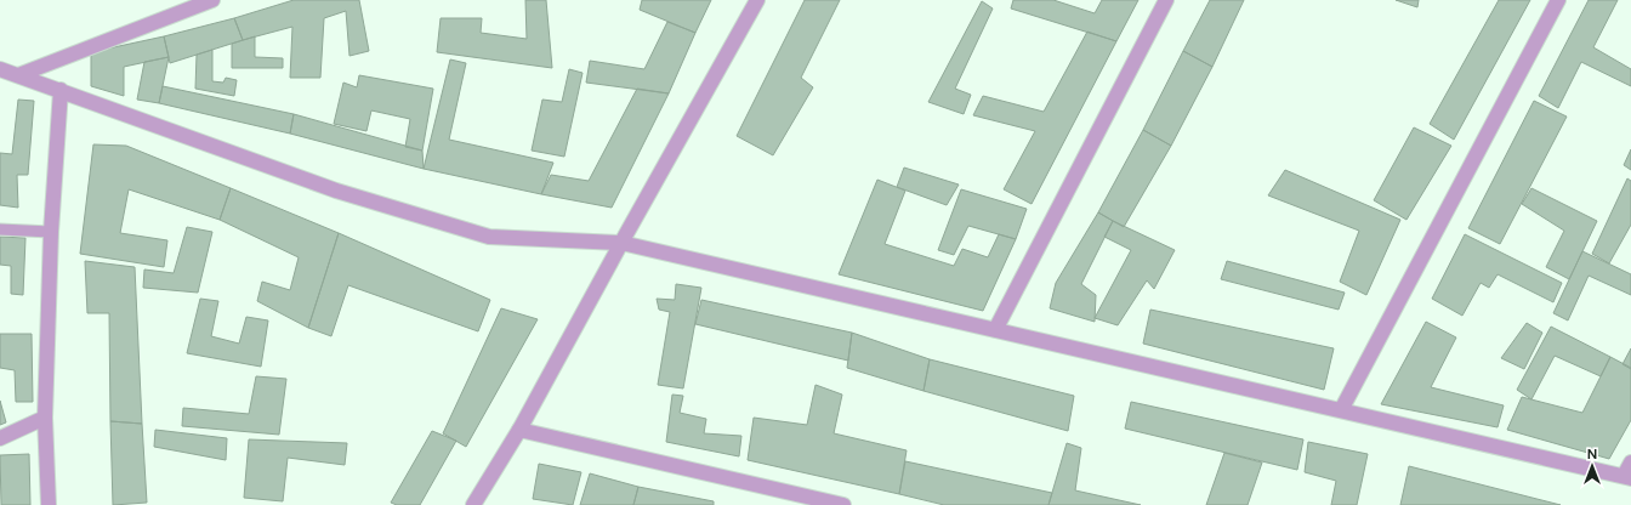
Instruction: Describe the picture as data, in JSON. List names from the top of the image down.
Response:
{
  "north": "top"
}
